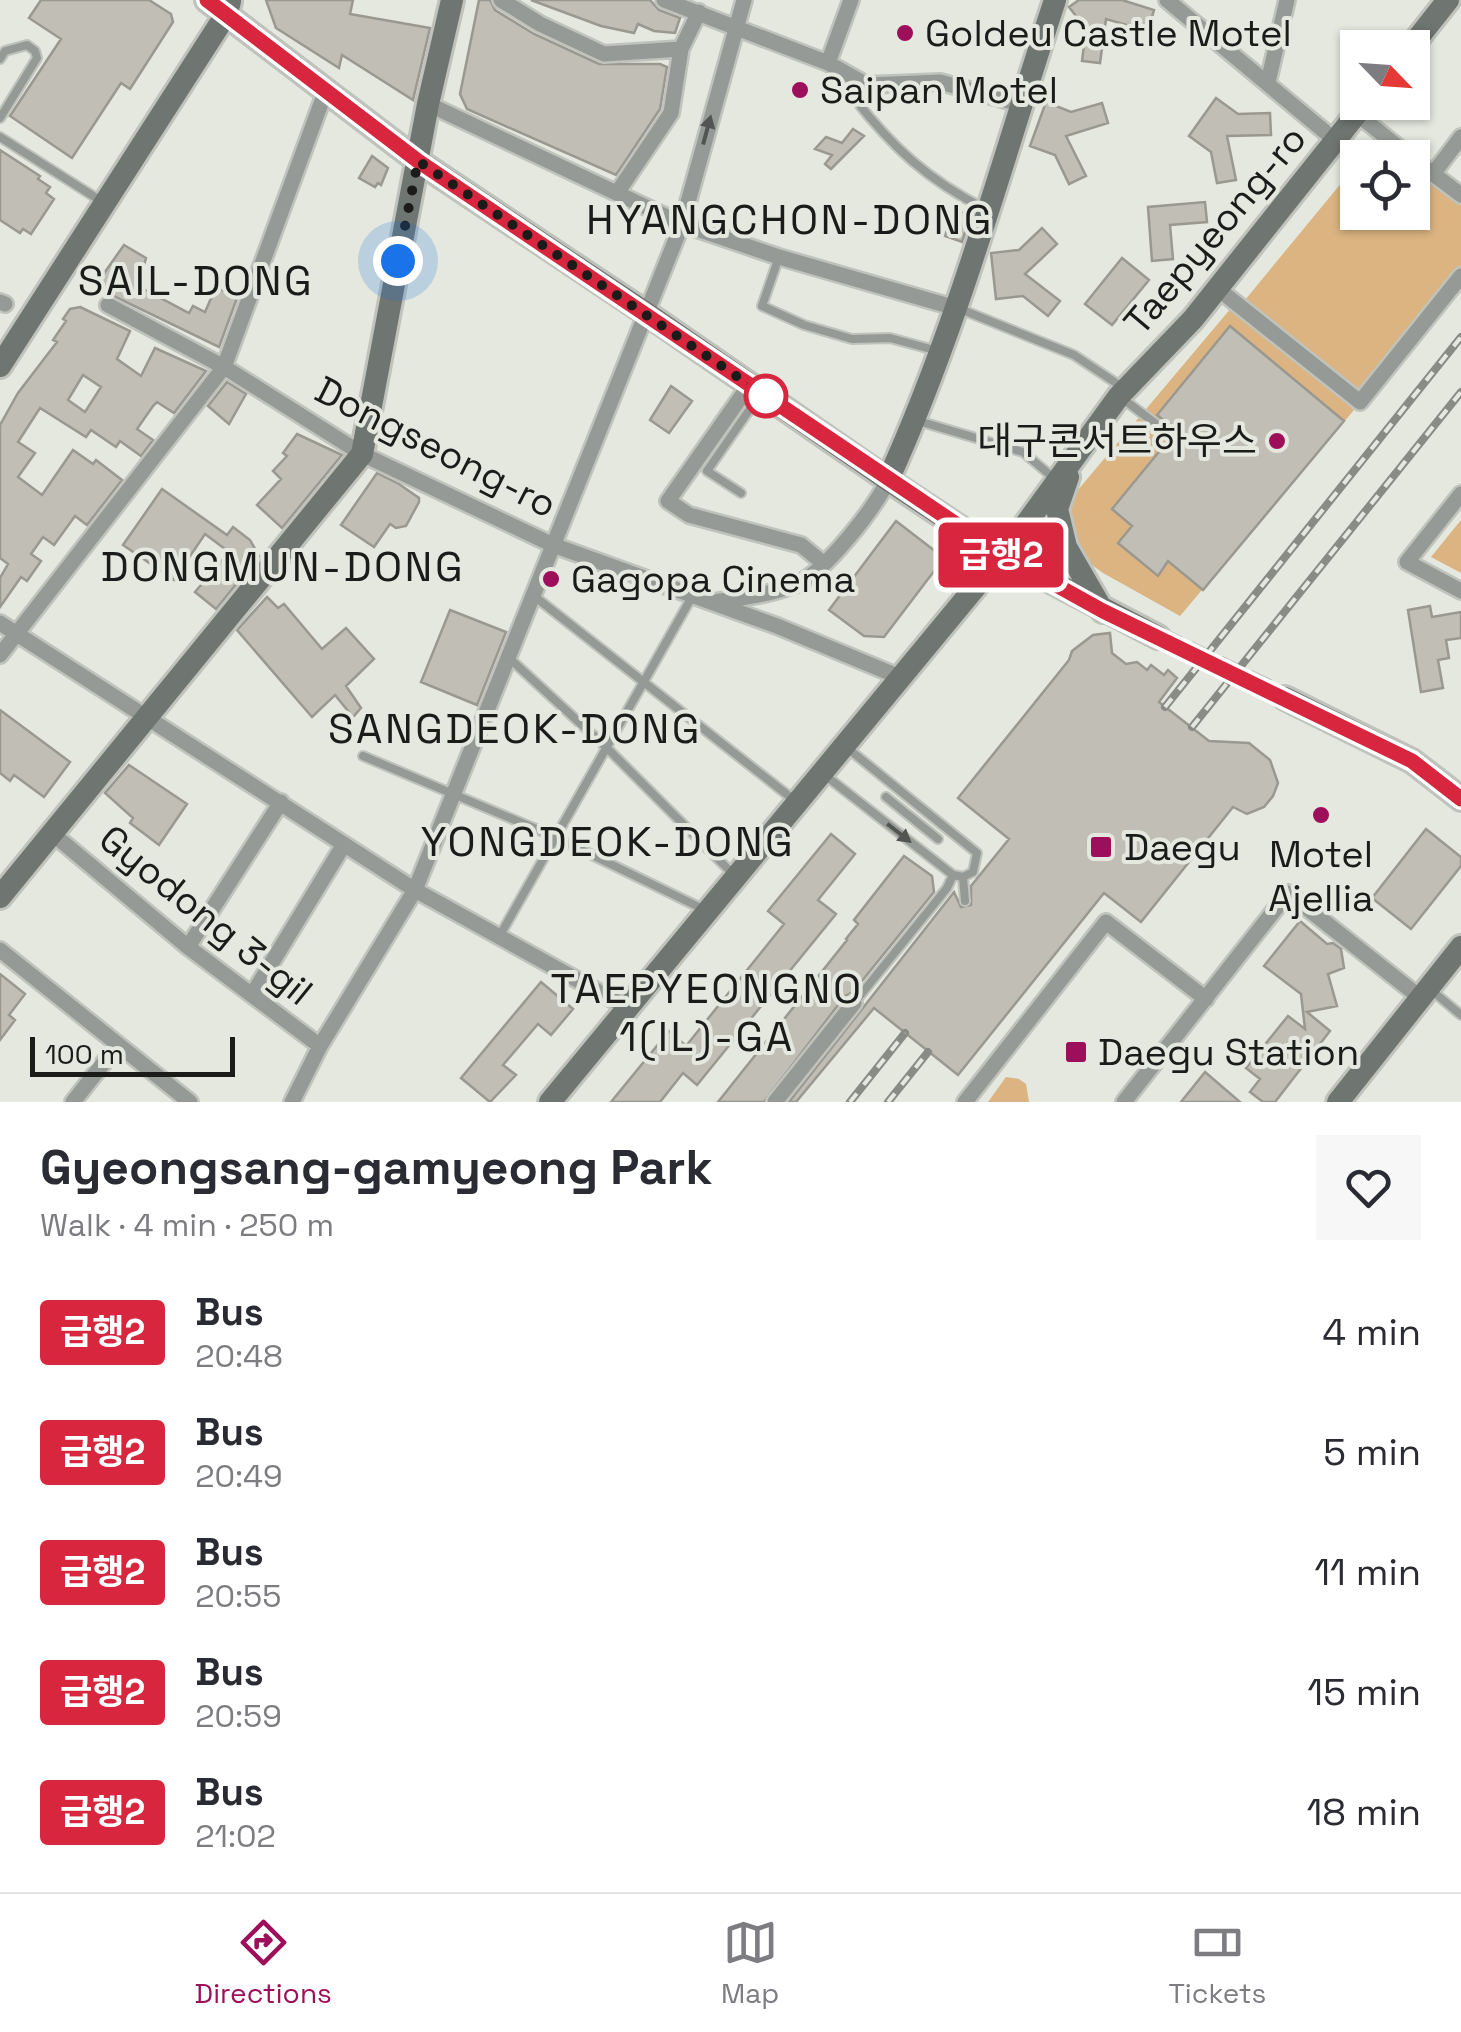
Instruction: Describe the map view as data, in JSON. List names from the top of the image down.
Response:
{
  "streets": {
    "main road": ["Taepyeong-ro"],
    "street": ["Dongseong-ro", "Gyodong 3-gil"]
  },
  "crossings": [
    ["Taepyeong-ro", "Dongseong-ro"]
  ],
  "districts": [
    "HYANGCHON-DONG",
    "SAIL-DONG",
    "DONGMUN-DONG",
    "SANGDEOK-DONG",
    "YONGDEOK-DONG",
    "TAEPYEONGNO 1(IL)-GA"
  ],
  "places": {
    "other": [
      "Goldeu Castle Motel",
      "Saipan Motel",
      "대구콘서트하우스",
      "Gagopa Cinema",
      "Motel Ajellia"
    ],
    "transit": ["Daegu", "Daegu Station"]
  },
  "lines": ["bus line 급행2"],
  "scale_bar": "100 m",
  "north": "bottom right",
  "page": {
    "on_map": "급행2",
    "scale": "100 m",
    "heading": ["Gyeongsang-gamyeong Park", "Walk · 4 min · 250 m"],
    "list": [
      {
        "mark": "급행2",
        "name": "Bus",
        "note": "20:48",
        "value": "4 min"
      },
      {
        "mark": "급행2",
        "name": "Bus",
        "note": "20:49",
        "value": "5 min"
      },
      {
        "mark": "급행2",
        "name": "Bus",
        "note": "20:55",
        "value": "11 min"
      },
      {
        "mark": "급행2",
        "name": "Bus",
        "note": "20:59",
        "value": "15 min"
      },
      {
        "mark": "급행2",
        "name": "Bus",
        "note": "21:02",
        "value": "18 min"
      }
    ],
    "tabs": ["Directions", "Map", "Tickets"]
  }
}
